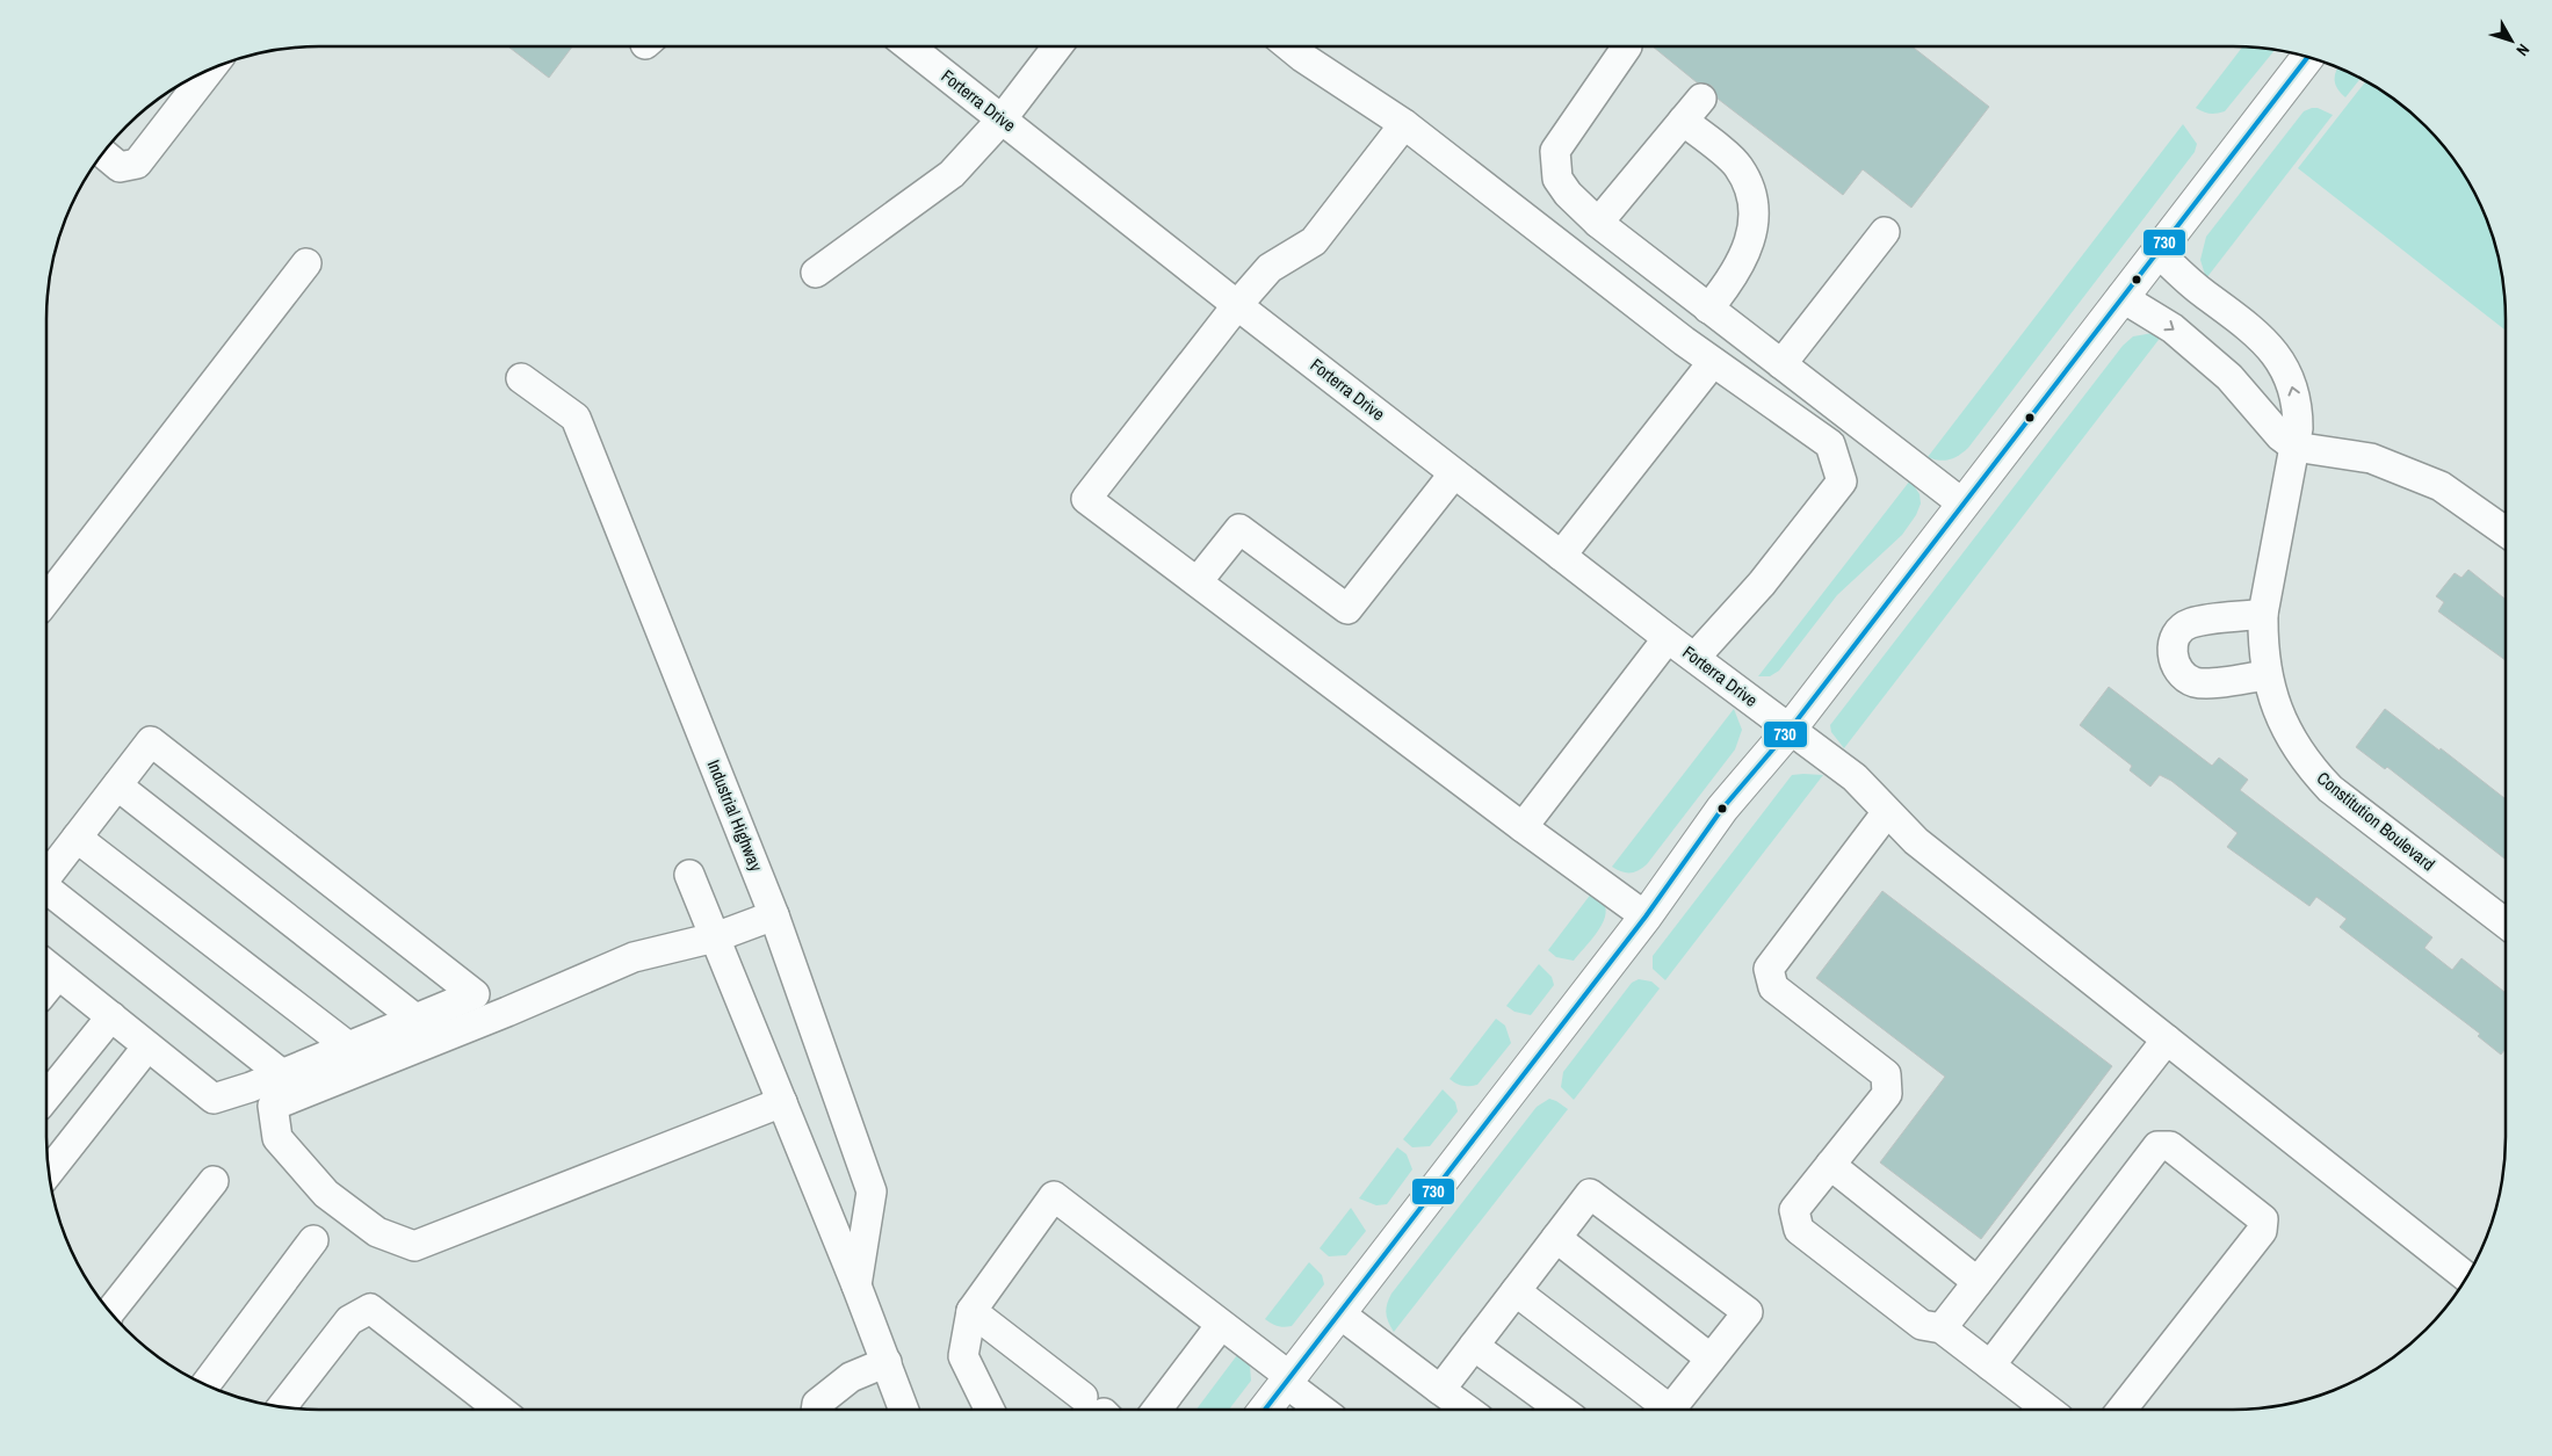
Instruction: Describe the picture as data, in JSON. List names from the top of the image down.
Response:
{
  "streets": {
    "street": ["Forterra Drive", "Industrial Highway", "Constitution Boulevard"]
  },
  "lines": ["transit line 730"],
  "north": "bottom right"
}
